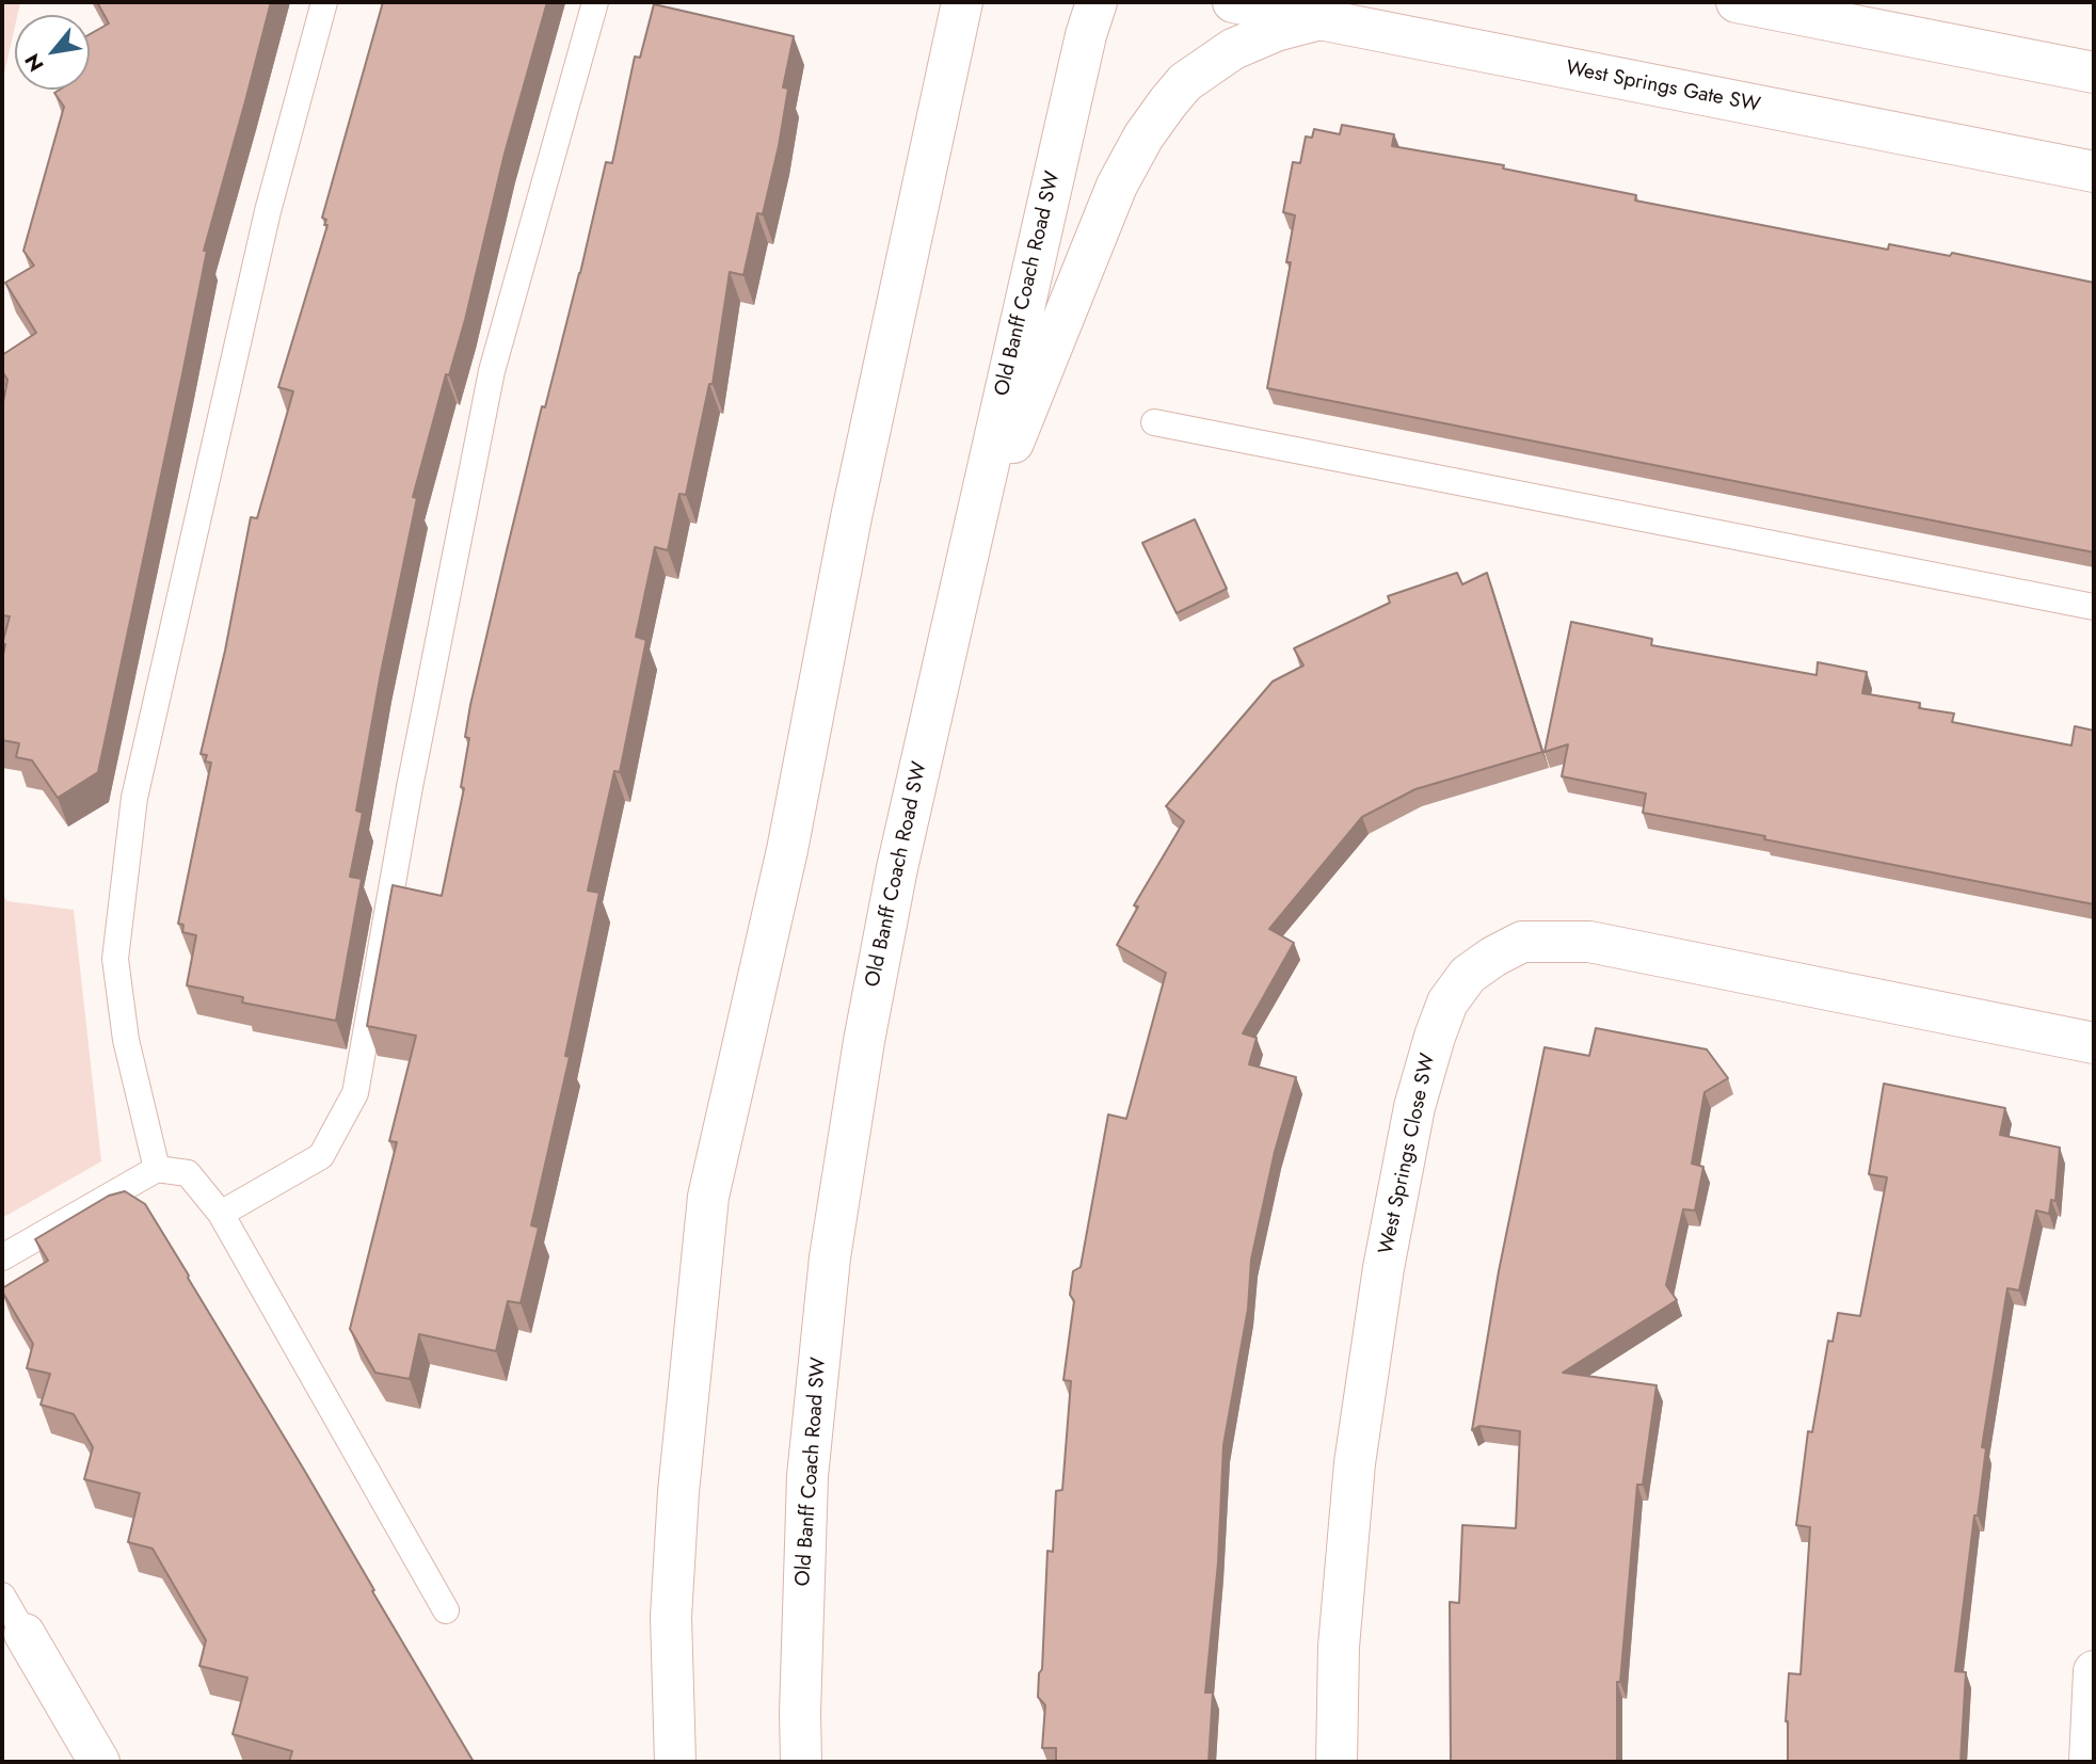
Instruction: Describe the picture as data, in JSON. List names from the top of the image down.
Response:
{
  "streets": {
    "main road": ["West Springs Gate SW", "Old Banff Coach Road SW", "West Springs Close SW"]
  },
  "north": "bottom left"
}
